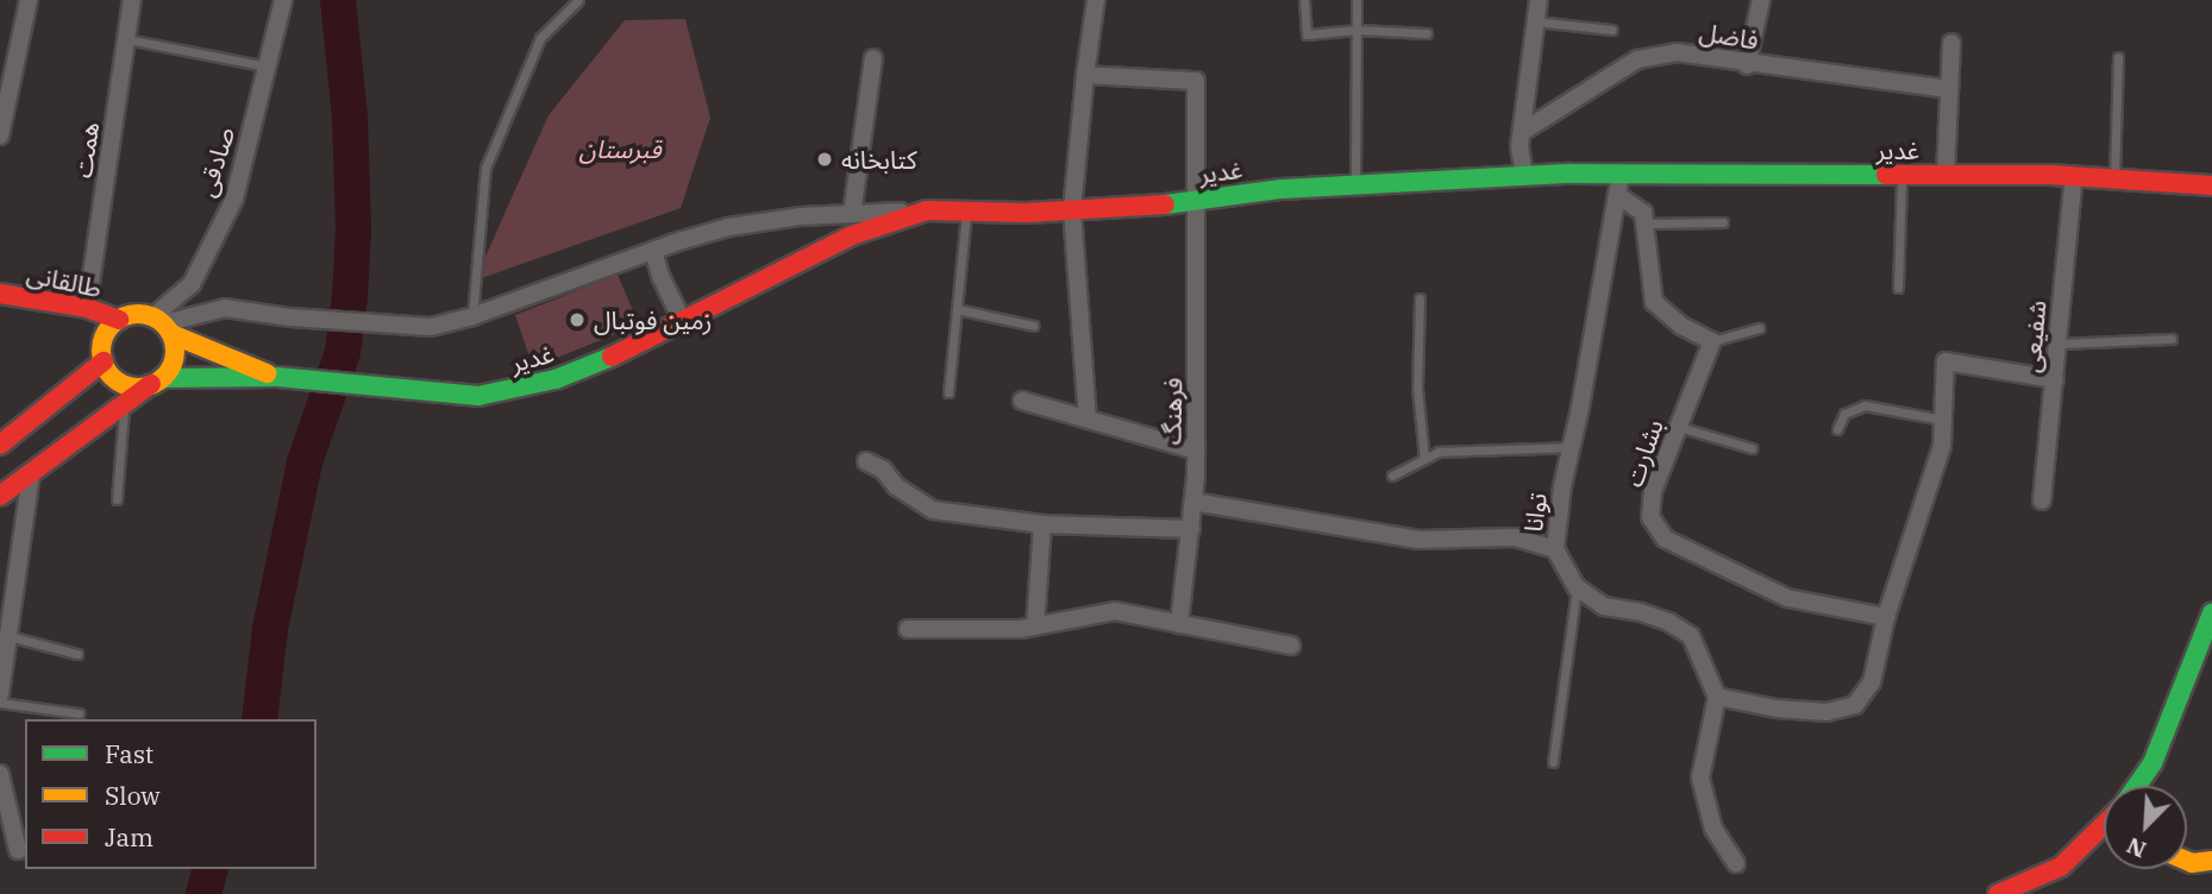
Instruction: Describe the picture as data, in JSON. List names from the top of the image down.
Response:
{
  "streets": {
    "street": [
      "فاضل",
      "همت",
      "غدیر",
      "صادقی",
      "طالقانی",
      "شفیعی",
      "فرهنگ",
      "بشارت",
      "توانا"
    ]
  },
  "crossings": [
    ["همت", "طالقانی"],
    ["غدیر", "شفیعی"],
    ["غدیر", "فرهنگ"],
    ["غدیر", "توانا"],
    ["صادقی", "طالقانی"]
  ],
  "parks": ["قبرستان"],
  "places": ["کتابخانه", "زمین فوتبال"],
  "legend": ["Fast", "Slow", "Jam"],
  "north": "bottom left"
}
